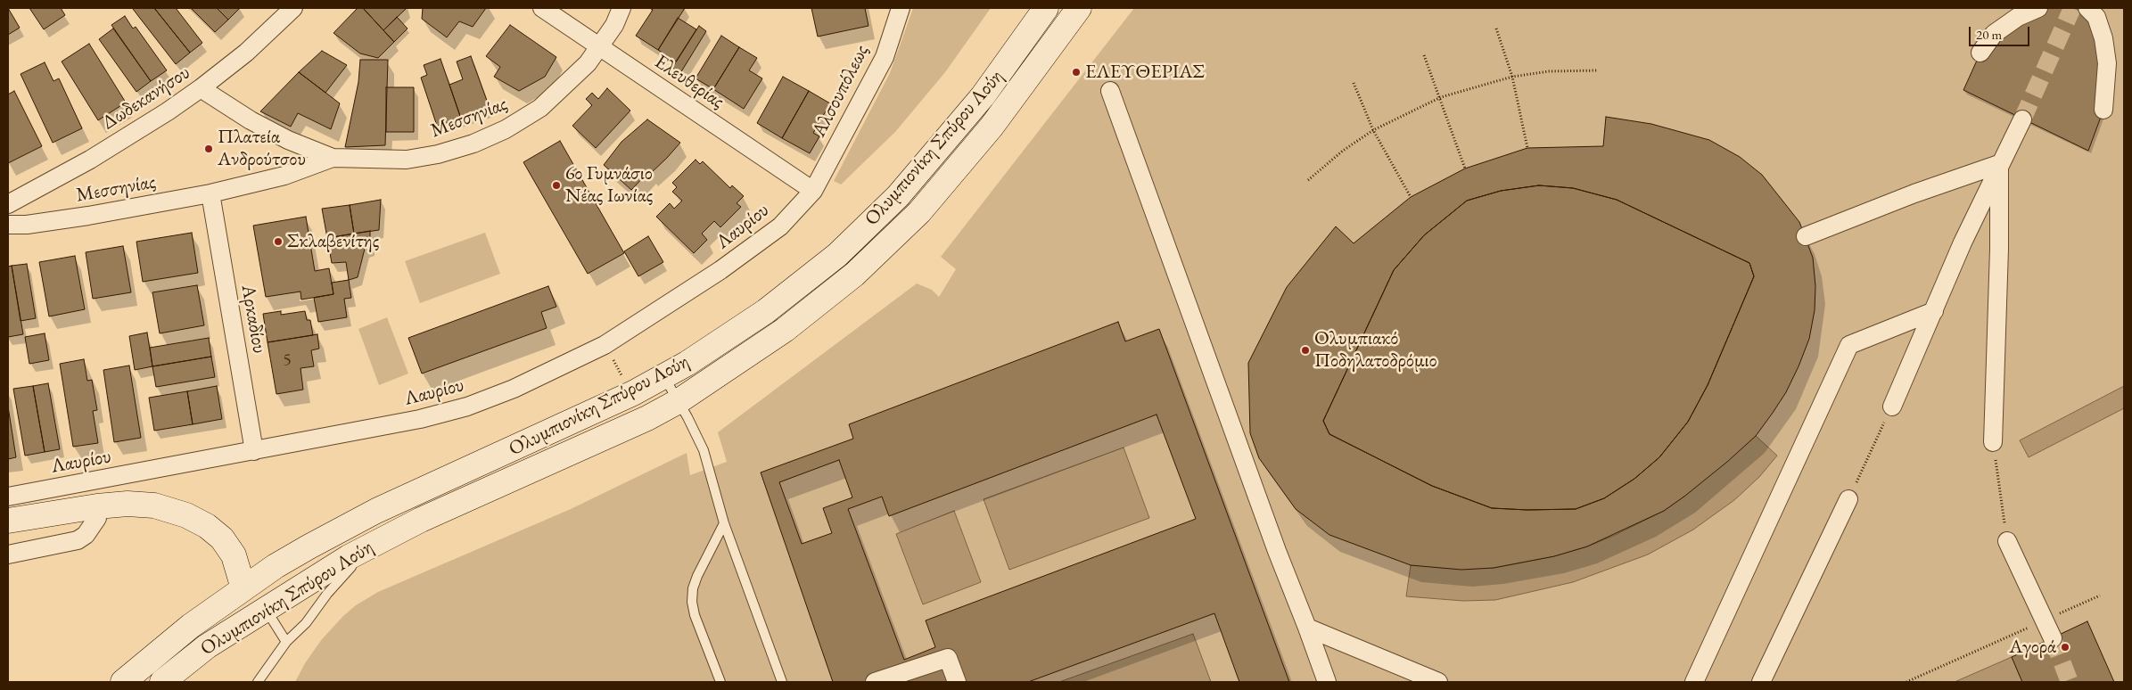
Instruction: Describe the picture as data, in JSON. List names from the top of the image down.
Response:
{
  "streets": {
    "main road": ["Ολυμπιονίκη Σπύρου Λούη"],
    "street": [
      "Ελευθερίας",
      "Αλσουπόλεως",
      "Δωδεκανήσου",
      "Μεσσηνίας",
      "Λαυρίου",
      "Αρκαδίου"
    ]
  },
  "crossings": [
    ["Ελευθερίας", "Αλσουπόλεως"],
    ["Ελευθερίας", "Μεσσηνίας"],
    ["Ελευθερίας", "Λαυρίου"],
    ["Αλσουπόλεως", "Λαυρίου"],
    ["Δωδεκανήσου", "Μεσσηνίας"],
    ["Μεσσηνίας", "Αρκαδίου"],
    ["Λαυρίου", "Αρκαδίου"]
  ],
  "places": [
    "ΕΛΕΥΘΕΡΙΑΣ",
    "Πλατεία Ανδρούτσου",
    "6ο Γυμνάσιο Νέας Ιωνίας",
    "Σκλαβενίτης",
    "Ολυμπιακό Ποδηλατοδρόμιο",
    "Αγορά"
  ],
  "house_numbers": ["5"],
  "scale_bar": "20 m"
}
